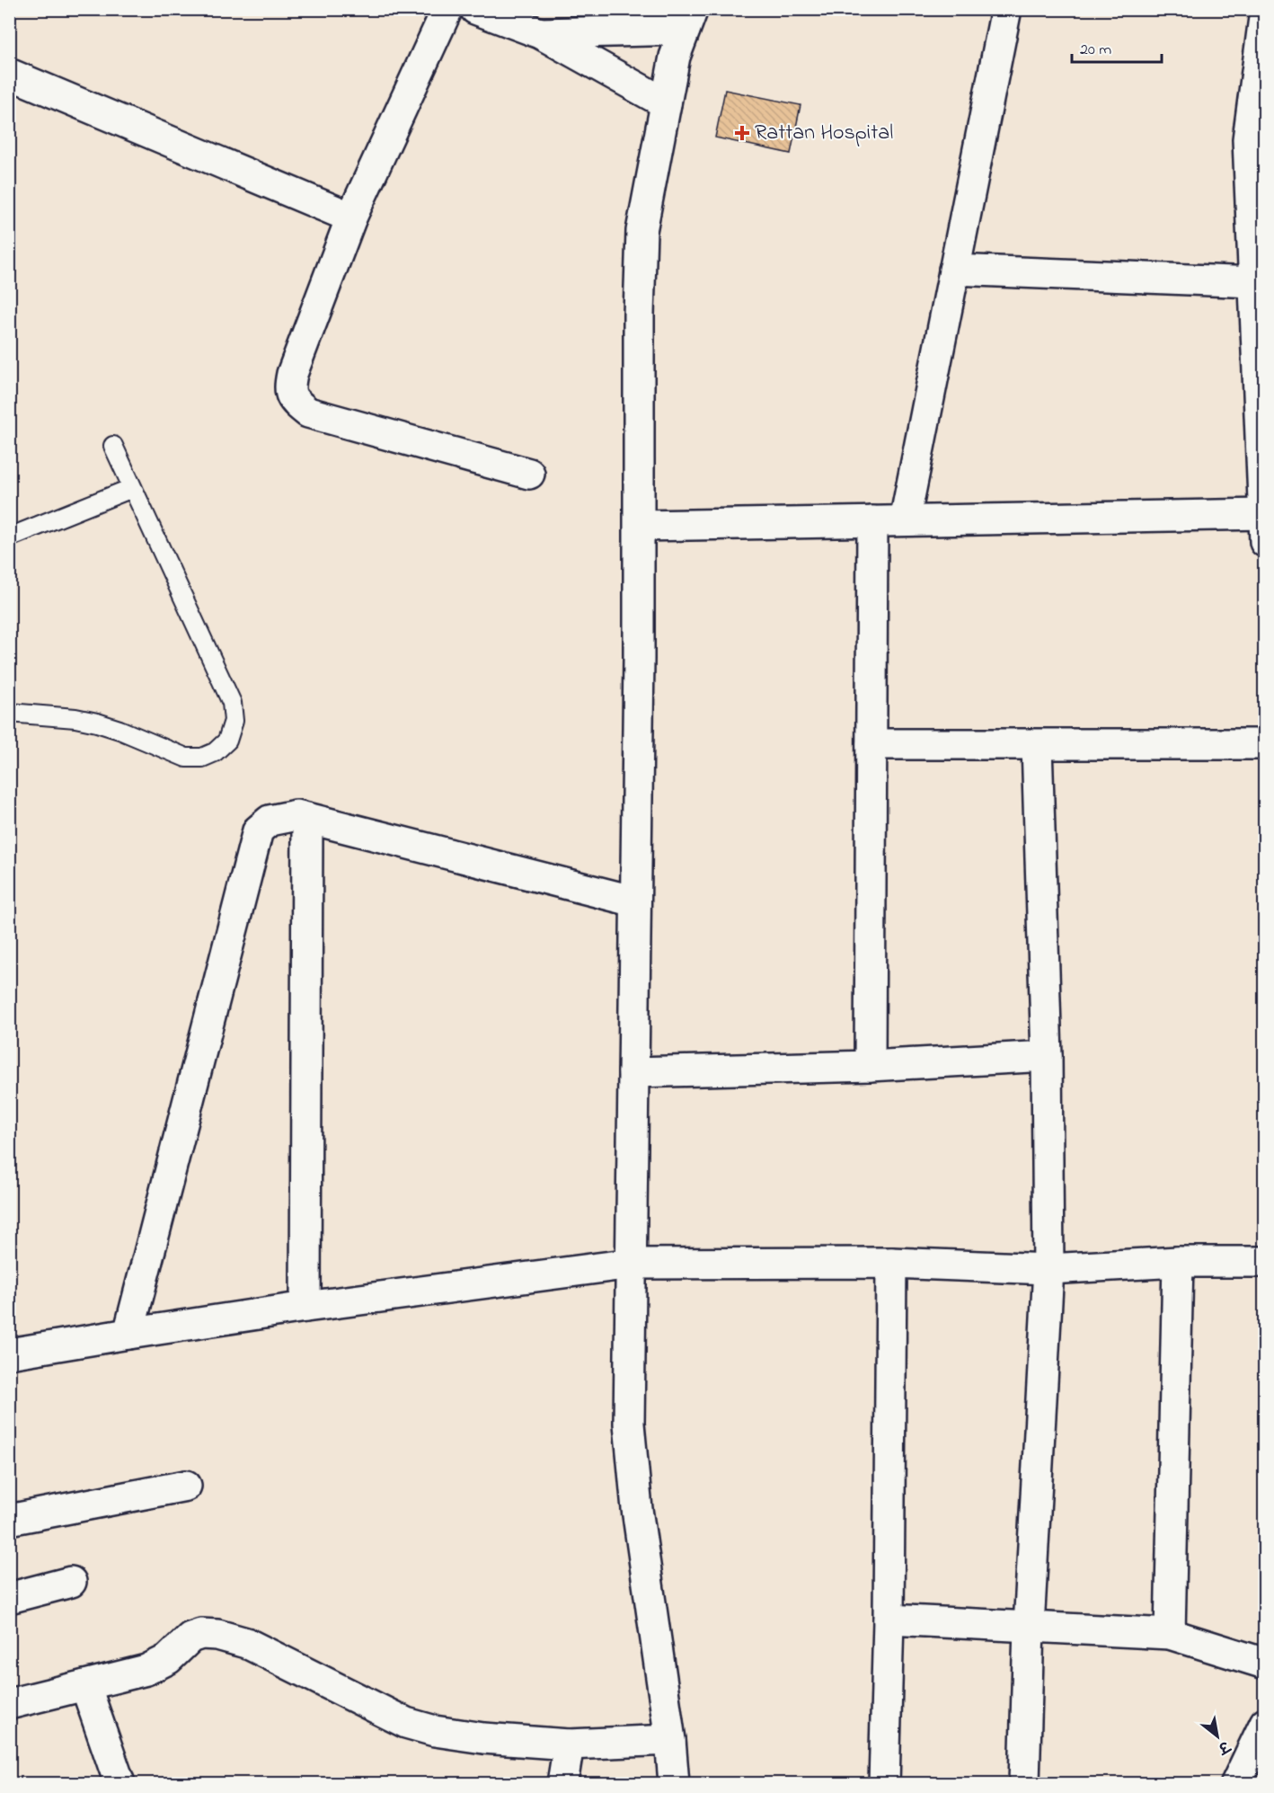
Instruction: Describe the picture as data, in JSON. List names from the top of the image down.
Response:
{
  "places": {
    "health": ["Rattan Hospital"]
  },
  "scale_bar": "20 m",
  "north": "bottom right"
}
